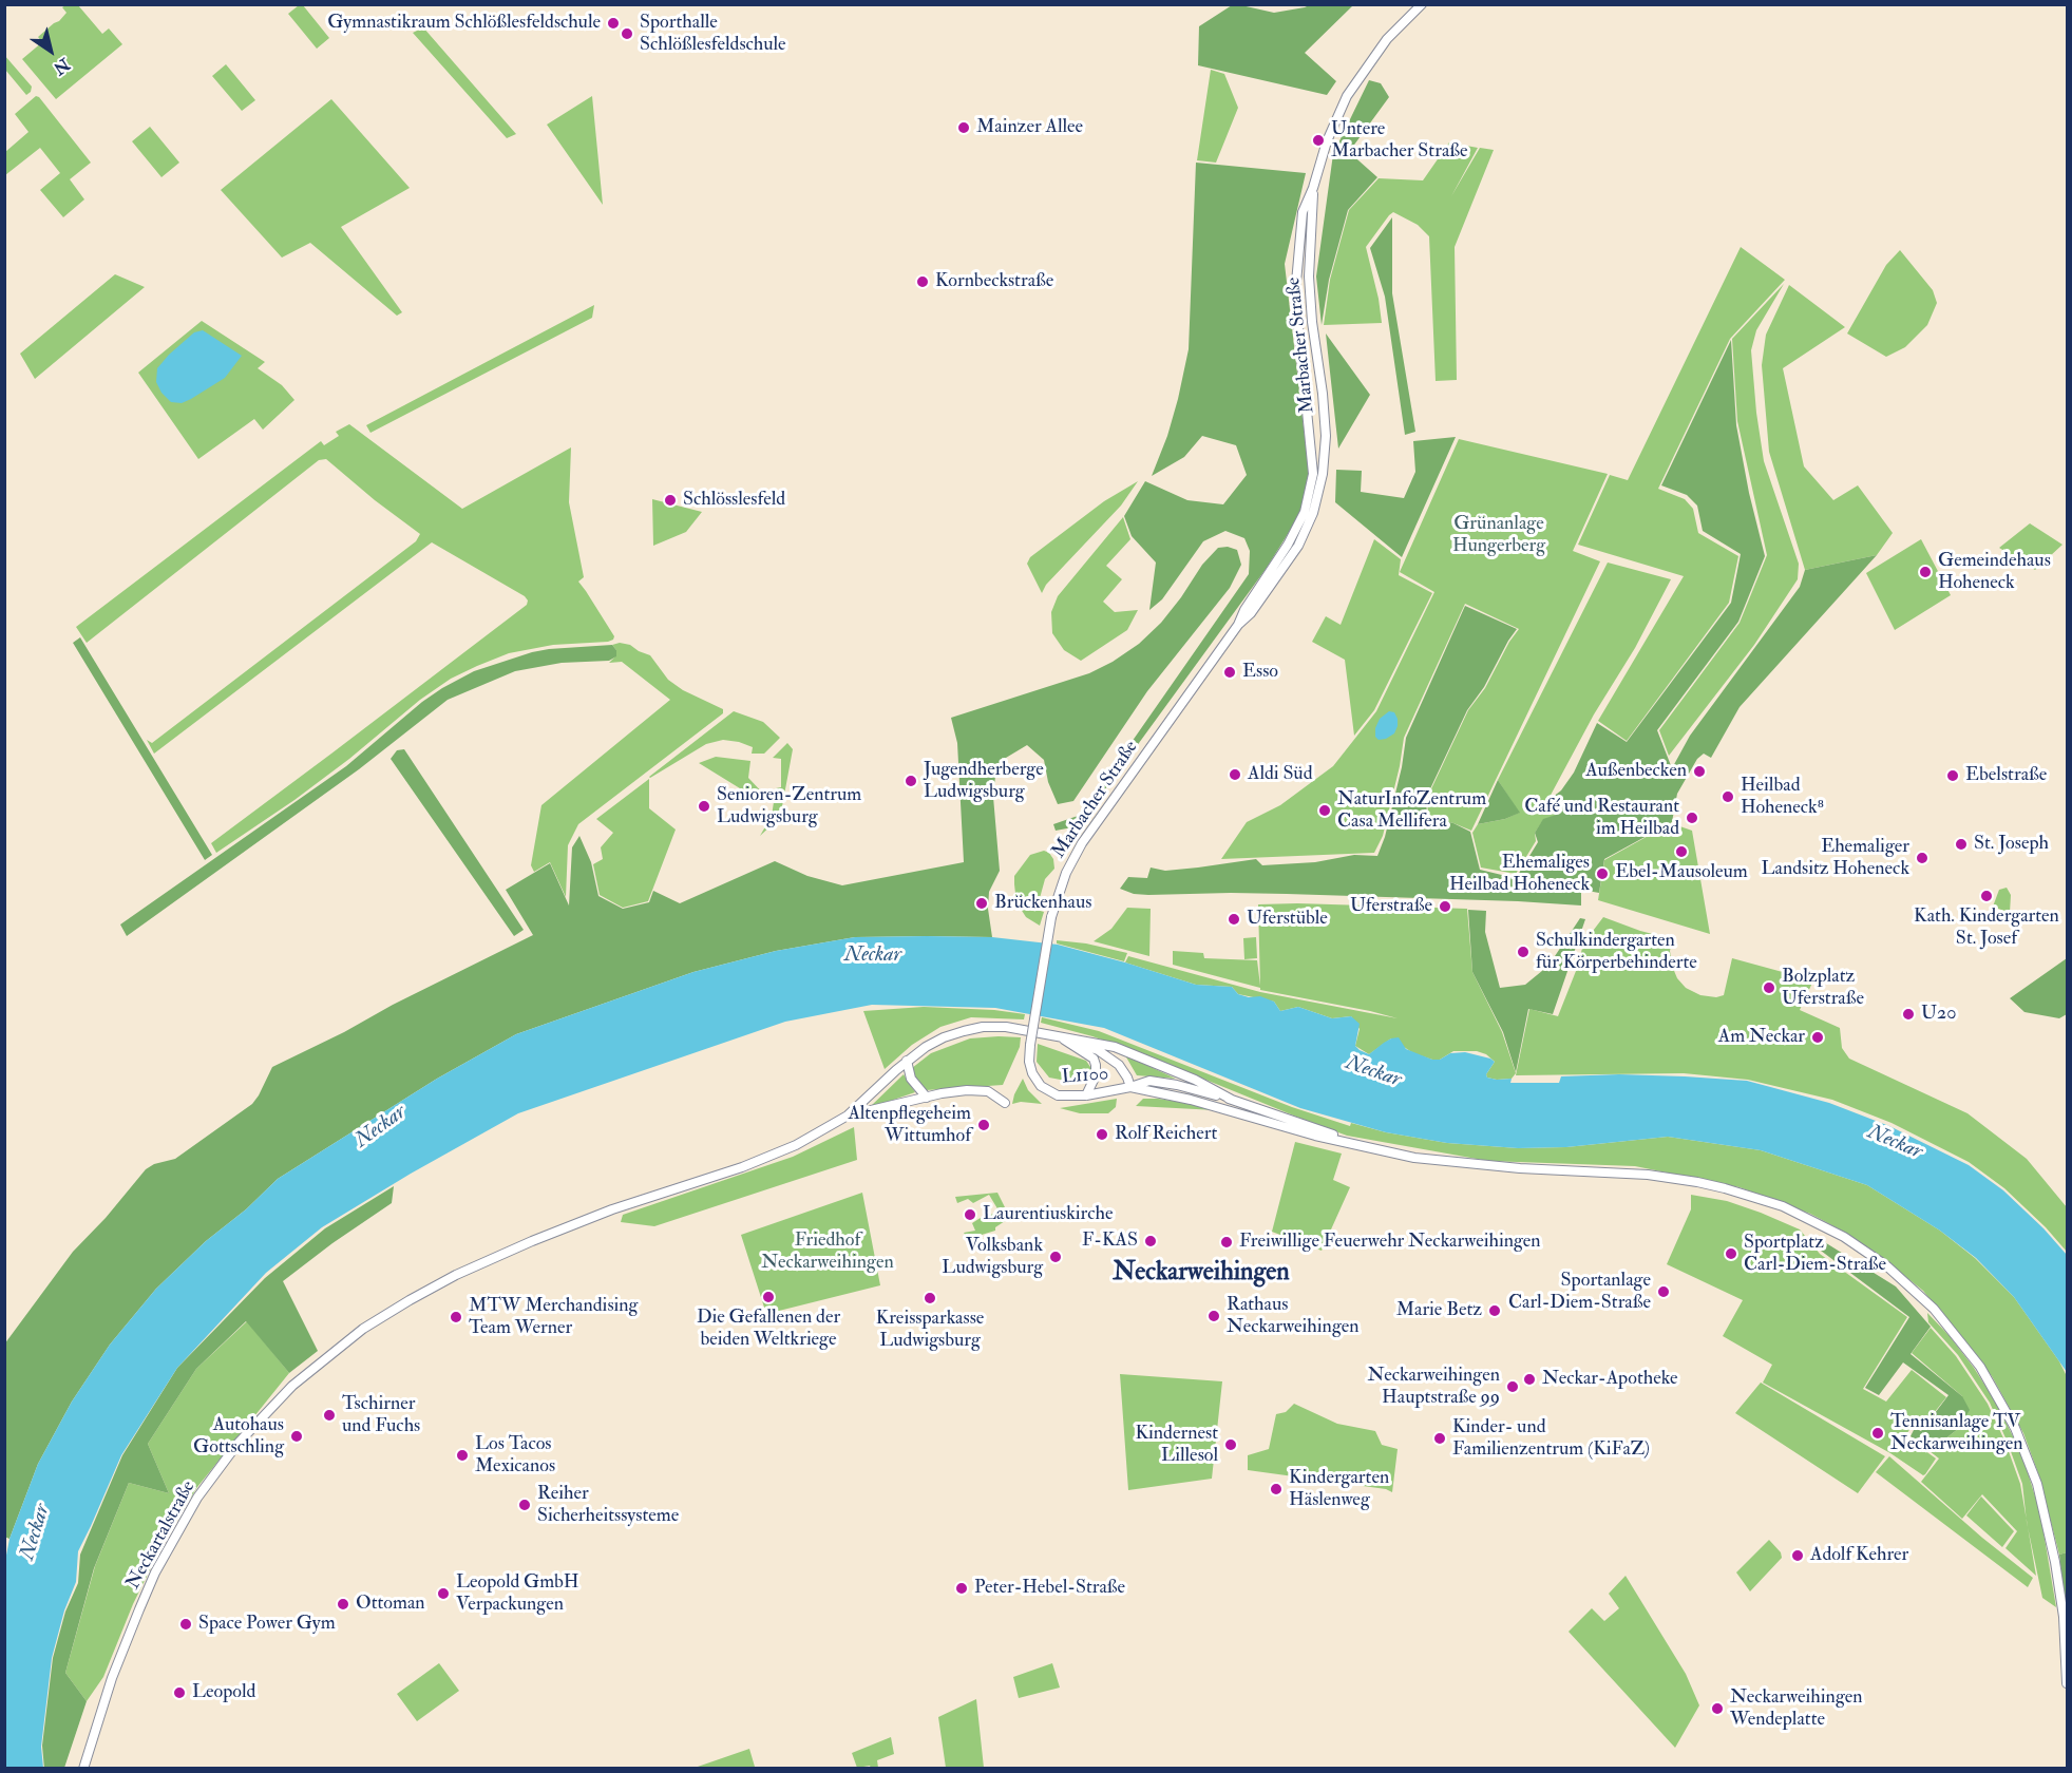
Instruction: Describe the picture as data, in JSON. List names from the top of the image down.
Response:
{
  "streets": {
    "main road": ["Marbacher Straße", "L1100", "Neckartalstraße"]
  },
  "crossings": [
    ["Marbacher Straße", "L1100"]
  ],
  "districts": ["Neckarweihingen"],
  "water": ["Neckar"],
  "parks": ["Grünanlage Hungerberg", "Friedhof Neckarweihingen"],
  "places": [
    "Gymnastikraum Schlößlesfeldschule",
    "Sporthalle Schlößlesfeldschule",
    "Mainzer Allee",
    "Untere Marbacher Straße",
    "Kornbeckstraße",
    "Schlösslesfeld",
    "Gemeindehaus Hoheneck",
    "Esso",
    "Außenbecken",
    "Aldi Süd",
    "Ebelstraße",
    "Jugendherberge Ludwigsburg",
    "Heilbad Hoheneck⁸",
    "Senioren-Zentrum Ludwigsburg",
    "NaturInfoZentrum Casa Mellifera",
    "Café und Restaurant im Heilbad",
    "St. Joseph",
    "Ebel-Mausoleum",
    "Ehemaliger Landsitz Hoheneck",
    "Ehemaliges Heilbad Hoheneck",
    "Kath. Kindergarten St. Josef",
    "Brückenhaus",
    "Uferstraße",
    "Uferstüble",
    "Schulkindergarten für Körperbehinderte",
    "Bolzplatz Uferstraße",
    "U20",
    "Am Neckar",
    "Altenpflegeheim Wittumhof",
    "Rolf Reichert",
    "Laurentiuskirche",
    "F-KAS",
    "Freiwillige Feuerwehr Neckarweihingen",
    "Sportplatz Carl-Diem-Straße",
    "Volksbank Ludwigsburg",
    "Sportanlage Carl-Diem-Straße",
    "Die Gefallenen der beiden Weltkriege",
    "Kreissparkasse Ludwigsburg",
    "Marie Betz",
    "Rathaus Neckarweihingen",
    "MTW Merchandising Team Werner",
    "Neckar-Apotheke",
    "Neckarweihingen Hauptstraße 99",
    "Tschirner und Fuchs",
    "Tennisanlage TV Neckarweihingen",
    "Autohaus Gottschling",
    "Kinder- und Familienzentrum (KiFaZ)",
    "Kindernest Lillesol",
    "Los Tacos Mexicanos",
    "Kindergarten Häslenweg",
    "Reiher Sicherheitssysteme",
    "Adolf Kehrer",
    "Peter-Hebel-Straße",
    "Leopold GmbH Verpackungen",
    "Ottoman",
    "Space Power Gym",
    "Leopold",
    "Neckarweihingen Wendeplatte"
  ],
  "north": "bottom right"
}
